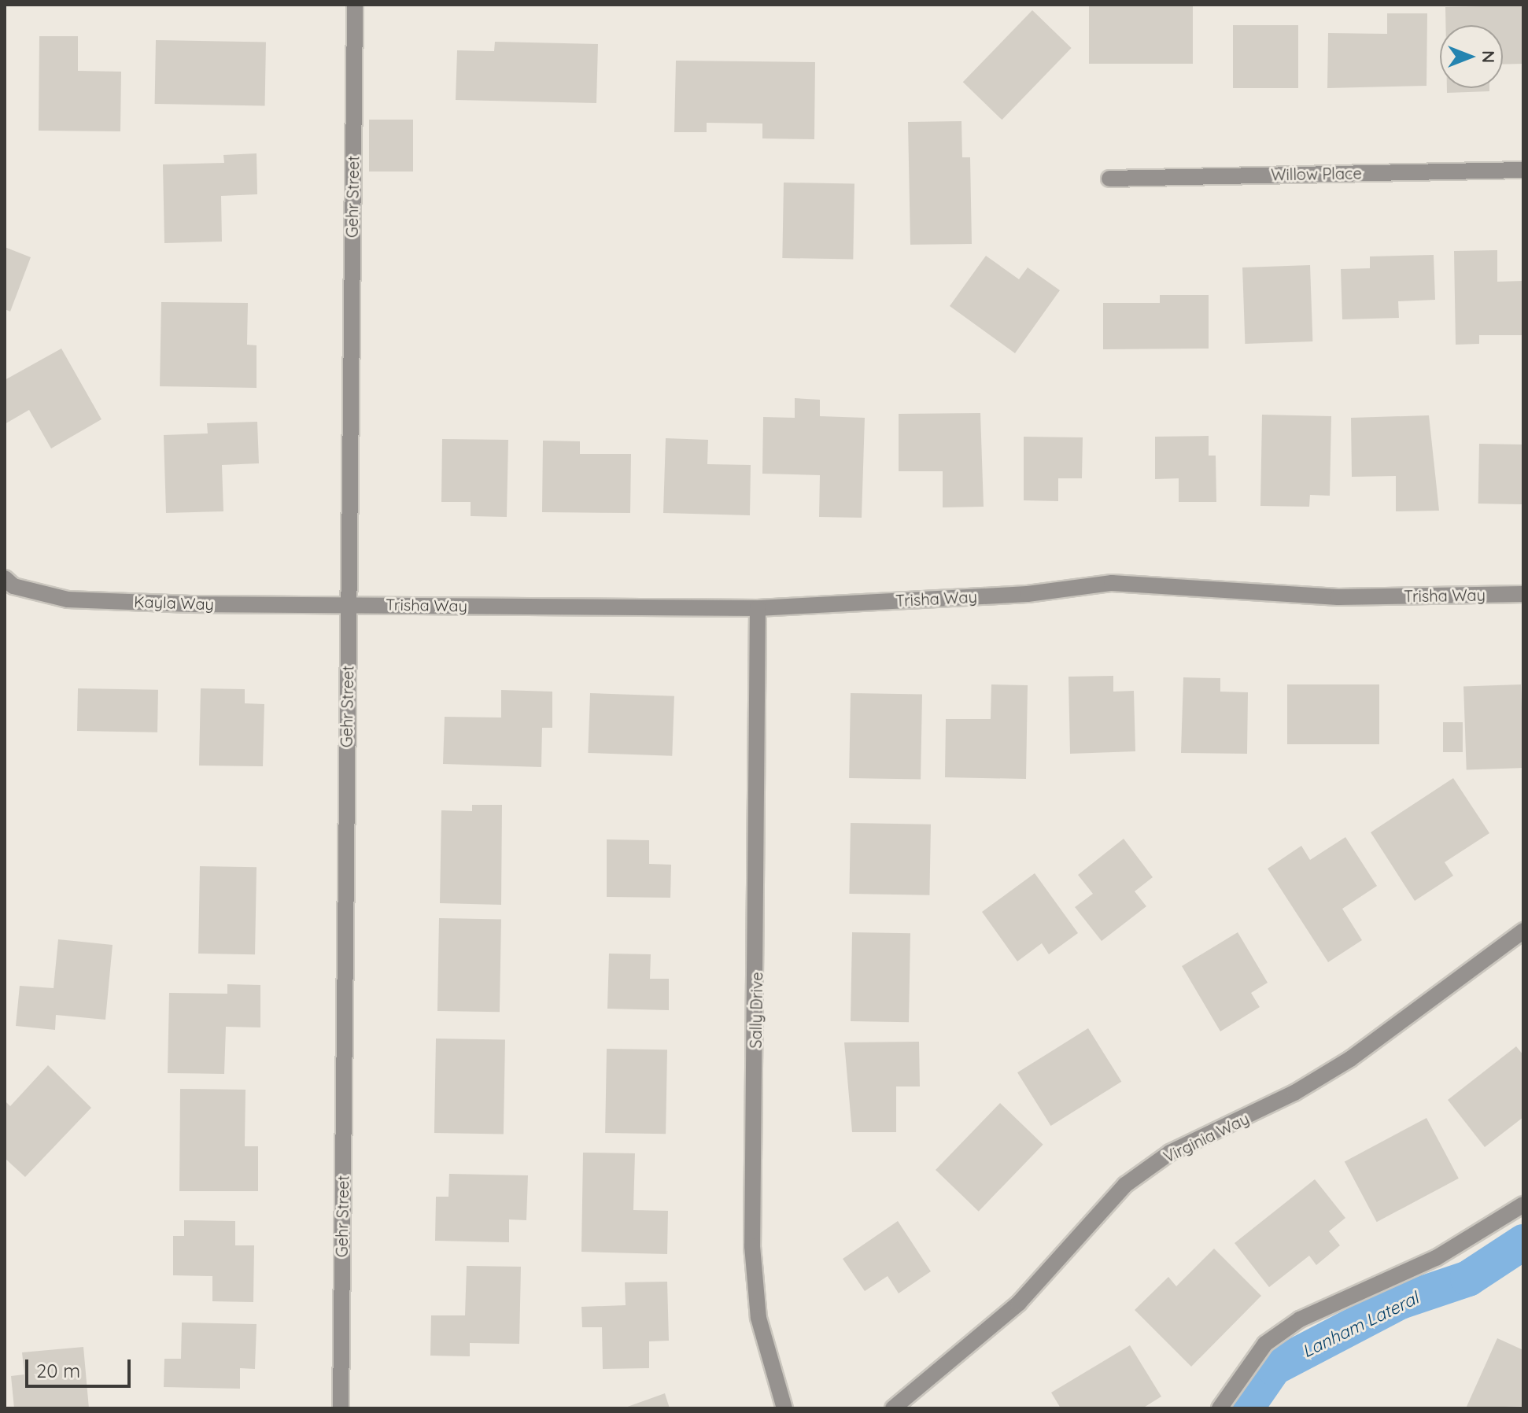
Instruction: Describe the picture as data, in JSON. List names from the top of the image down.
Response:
{
  "streets": {
    "street": [
      "Willow Place",
      "Gehr Street",
      "Trisha Way",
      "Kayla Way",
      "Sally Drive",
      "Virginia Way"
    ]
  },
  "crossings": [
    ["Gehr Street", "Trisha Way"],
    ["Gehr Street", "Kayla Way"],
    ["Trisha Way", "Kayla Way"],
    ["Trisha Way", "Sally Drive"]
  ],
  "water": ["Lanham Lateral"],
  "scale_bar": "20 m",
  "north": "right"
}
